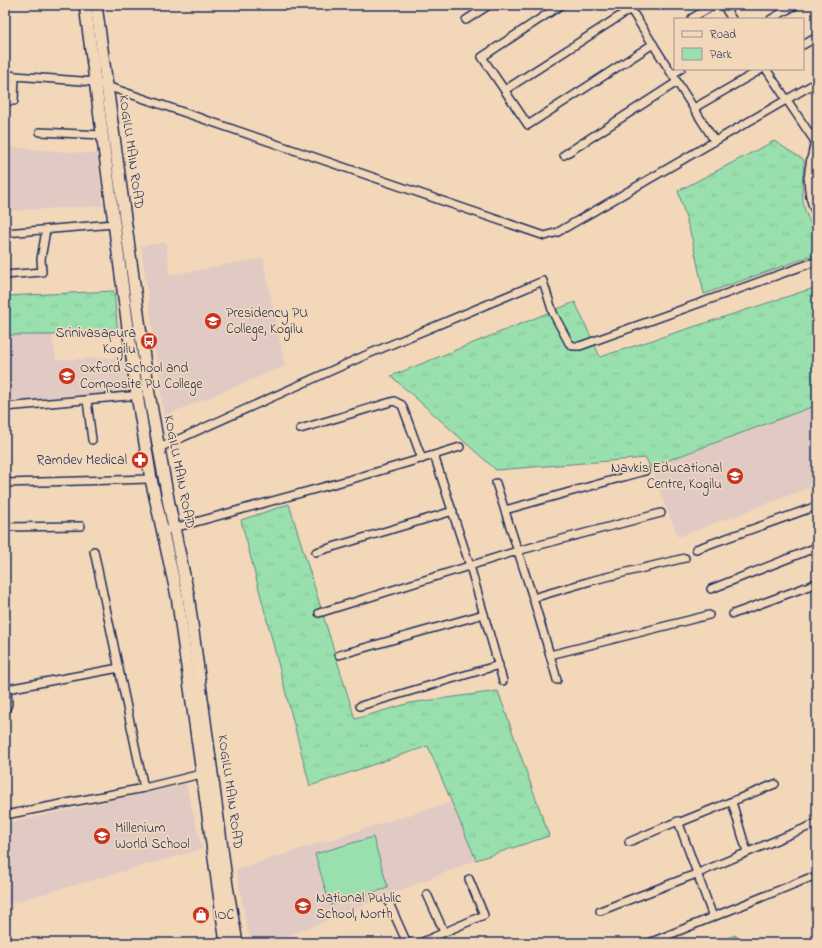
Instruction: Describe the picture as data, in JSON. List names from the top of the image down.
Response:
{
  "streets": {
    "main road": ["KOGILU MAIN ROAD"]
  },
  "places": {
    "school or university": [
      "Presidency PU College, Kogilu",
      "Oxford School and Composite PU College",
      "Navkis Educational Centre, Kogilu",
      "Millenium World School",
      "National Public School, North"
    ],
    "bus stop": ["Srinivasapura Kogilu"],
    "pharmacy": ["Ramdev Medical"],
    "shop": ["IOC"]
  },
  "legend": ["Road", "Park"]
}
